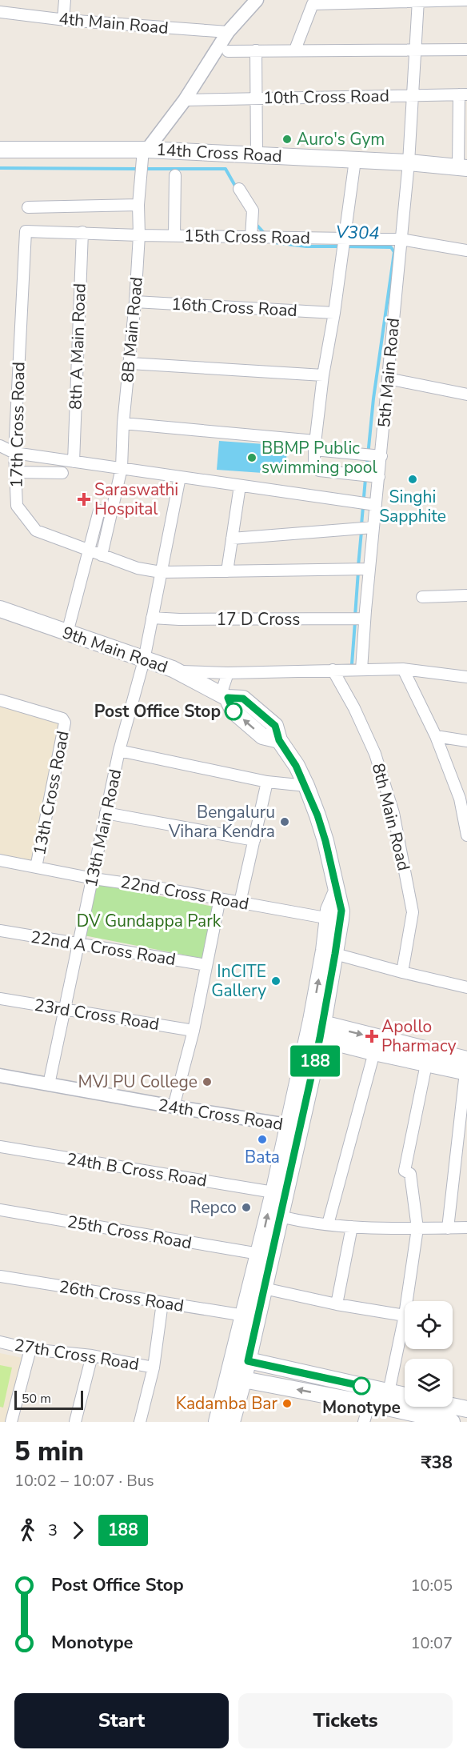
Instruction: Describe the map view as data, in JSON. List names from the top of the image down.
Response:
{
  "streets": {
    "main road": ["14th Cross Road", "9th Main Road"],
    "street": [
      "4th Main Road",
      "10th Cross Road",
      "15th Cross Road",
      "16th Cross Road",
      "8B Main Road",
      "8th A Main Road",
      "5th Main Road",
      "17th Cross Road",
      "17 D Cross",
      "13th Cross Road",
      "8th Main Road",
      "13th Main Road",
      "22nd Cross Road",
      "22nd A Cross Road",
      "23rd Cross Road",
      "24th Cross Road",
      "24th B Cross Road",
      "25th Cross Road",
      "26th Cross Road",
      "27th Cross Road"
    ]
  },
  "crossings": [
    ["10th Cross Road", "5th Main Road"],
    ["14th Cross Road", "8B Main Road"],
    ["14th Cross Road", "5th Main Road"],
    ["15th Cross Road", "8B Main Road"],
    ["15th Cross Road", "8th A Main Road"],
    ["15th Cross Road", "5th Main Road"],
    ["15th Cross Road", "17th Cross Road"],
    ["16th Cross Road", "8B Main Road"],
    ["8B Main Road", "17th Cross Road"],
    ["5th Main Road", "17th Cross Road"],
    ["5th Main Road", "17 D Cross"],
    ["17th Cross Road", "13th Main Road"],
    ["17 D Cross", "13th Main Road"],
    ["9th Main Road", "13th Main Road"],
    ["9th Main Road", "22nd Cross Road"],
    ["9th Main Road", "24th Cross Road"],
    ["9th Main Road", "24th B Cross Road"],
    ["9th Main Road", "25th Cross Road"],
    ["9th Main Road", "26th Cross Road"],
    ["13th Cross Road", "22nd Cross Road"],
    ["13th Main Road", "22nd Cross Road"],
    ["13th Main Road", "22nd A Cross Road"],
    ["13th Main Road", "23rd Cross Road"],
    ["13th Main Road", "24th Cross Road"]
  ],
  "water": ["V304"],
  "parks": ["DV Gundappa Park"],
  "places": {
    "other": [
      "Auro's Gym",
      "BBMP Public swimming pool",
      "Singhi Sapphite",
      "Post Office Stop",
      "Bengaluru Vihara Kendra",
      "InCITE Gallery",
      "MVJ PU College",
      "Bata",
      "Repco",
      "Monotype",
      "Kadamba Bar"
    ],
    "health": ["Saraswathi Hospital", "Apollo Pharmacy"]
  },
  "lines": ["bus line 188"],
  "scale_bar": "50 m",
  "page": {
    "on_map": "188",
    "scale": "50 m",
    "heading": ["5 min", "10:02 – 10:07 · Bus", "₹38"],
    "legs": ["3", "188"],
    "list": [
      {
        "name": "Post Office Stop",
        "value": "10:05"
      },
      {
        "name": "Monotype",
        "value": "10:07"
      }
    ],
    "buttons": ["Start", "Tickets"]
  }
}
